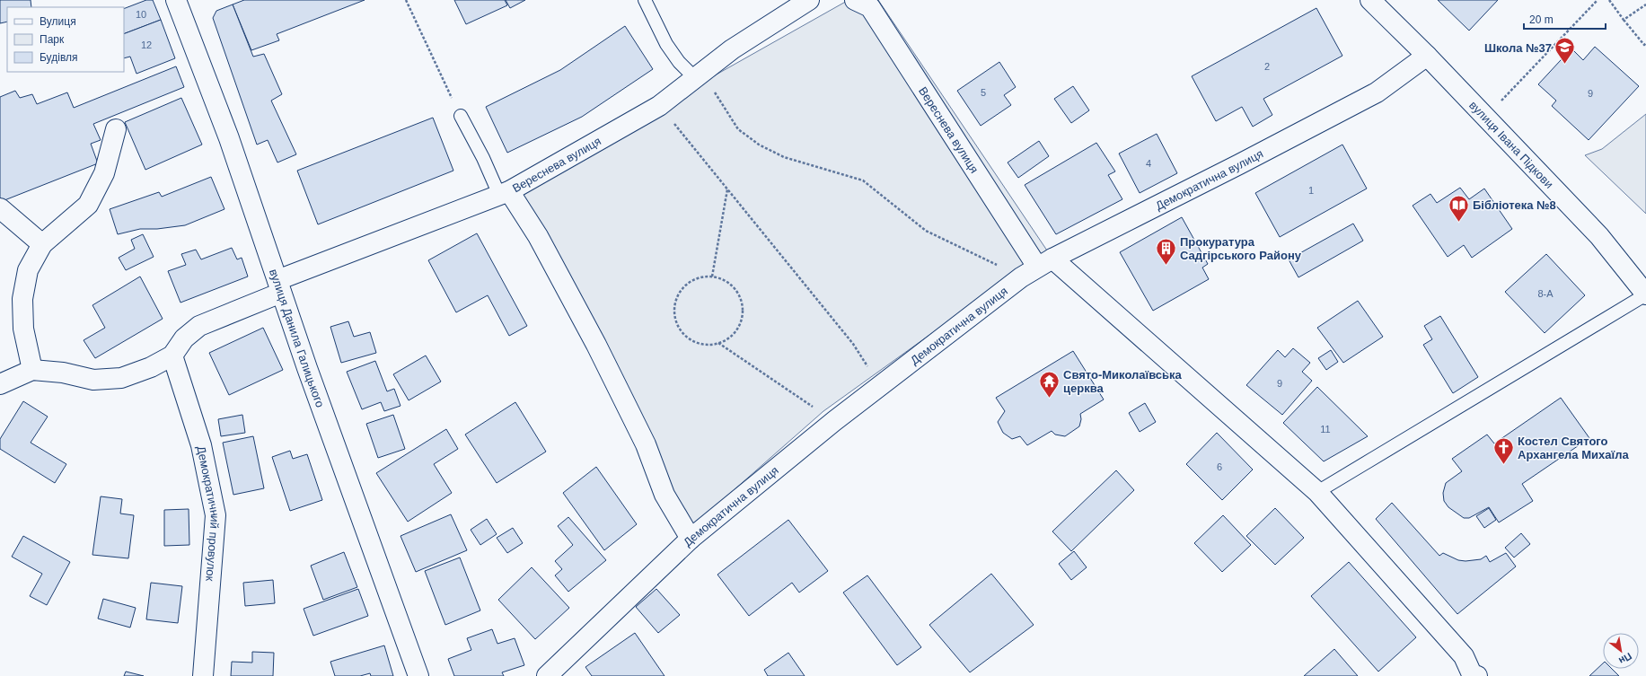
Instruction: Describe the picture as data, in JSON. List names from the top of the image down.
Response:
{
  "streets": {
    "street": [
      "Вереснева вулиця",
      "вулиця Івана Підкови",
      "Демократична вулиця",
      "вулиця Данила Галицького",
      "Демократичний провулок"
    ]
  },
  "crossings": [
    ["Вереснева вулиця", "Демократична вулиця"],
    ["Вереснева вулиця", "вулиця Данила Галицького"],
    ["Вереснева вулиця", "Демократичний провулок"],
    ["вулиця Івана Підкови", "Демократична вулиця"]
  ],
  "places": {
    "school or university": ["Школа №37"],
    "library": ["Бібліотека №8"],
    "building": ["Прокуратура Садгірського Району"],
    "temple": ["Свято-Миколаївська церква"],
    "church": ["Костел Святого Архангела Михаїла"]
  },
  "house_numbers": [
    "10",
    "12",
    "2",
    "5",
    "9",
    "4",
    "1",
    "8-А",
    "9",
    "11",
    "6"
  ],
  "legend": ["Вулиця", "Парк", "Будівля"],
  "scale_bar": "20 m",
  "north": "bottom right"
}
